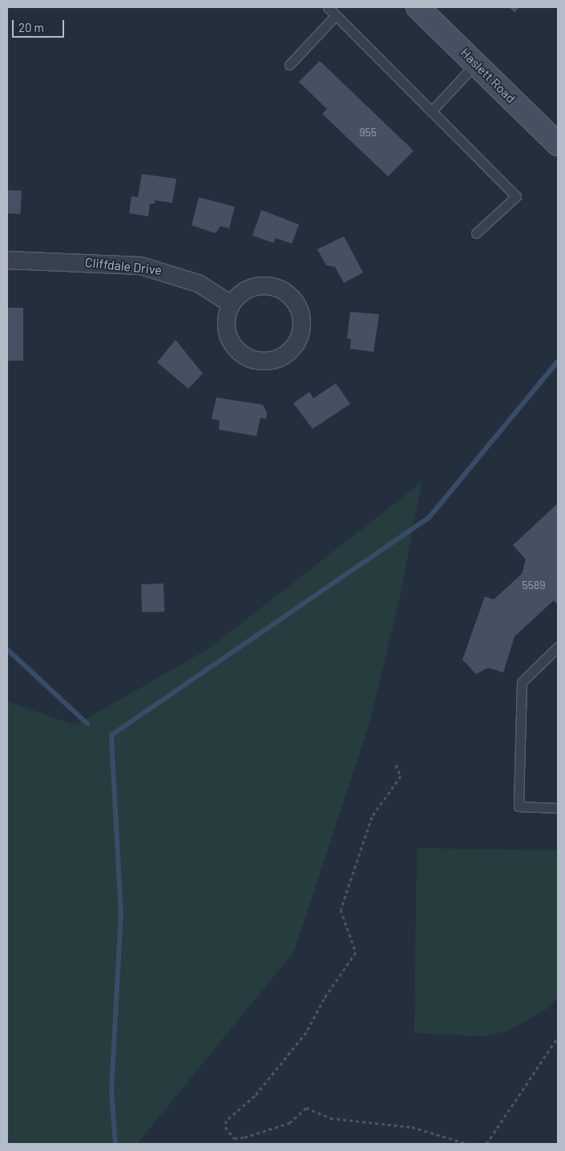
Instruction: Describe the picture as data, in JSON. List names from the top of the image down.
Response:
{
  "streets": {
    "street": ["Haslett Road", "Cliffdale Drive"]
  },
  "house_numbers": ["955", "5589"],
  "scale_bar": "20 m"
}
